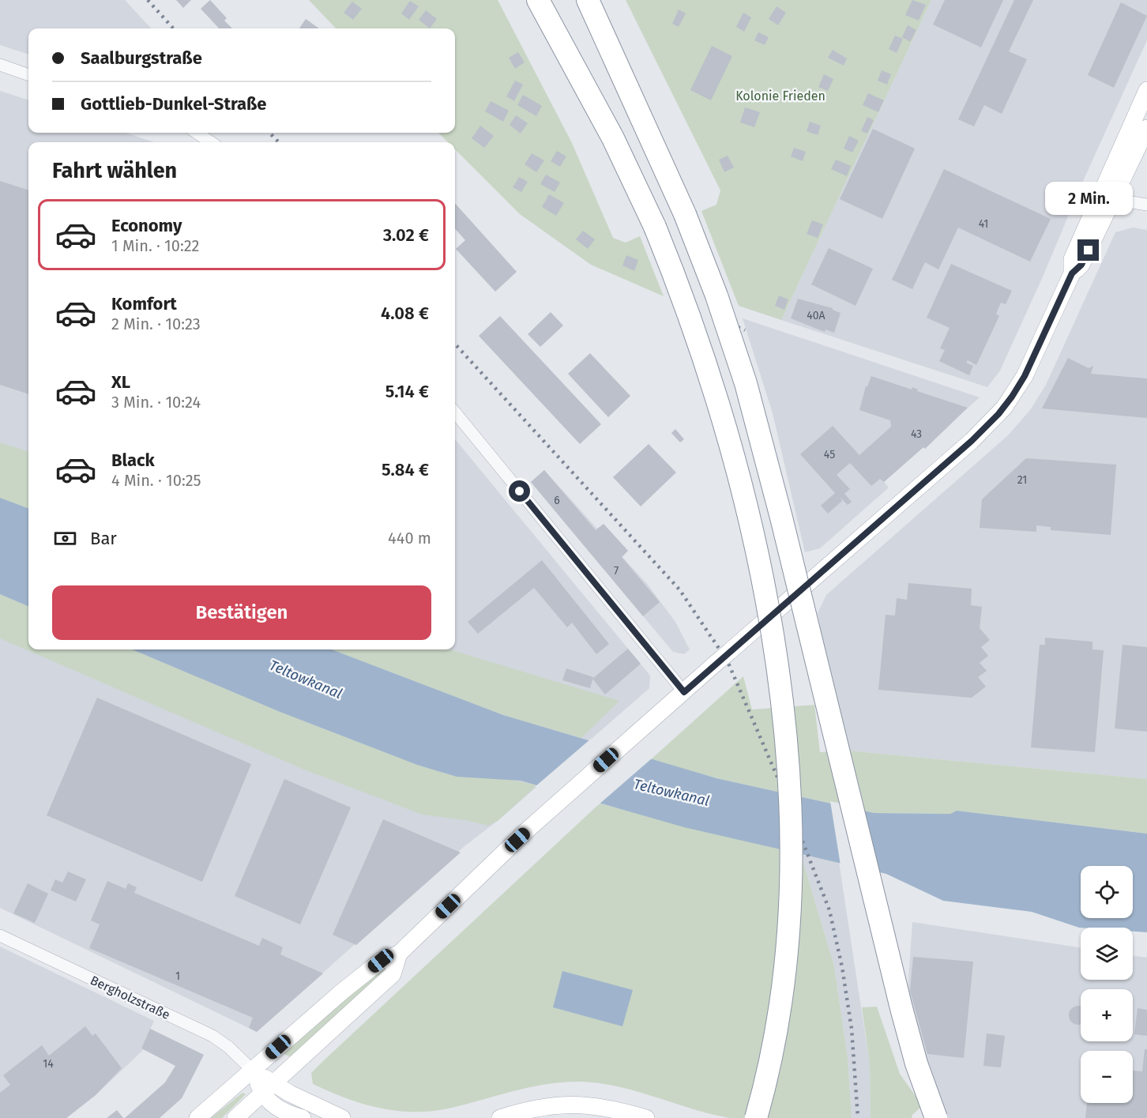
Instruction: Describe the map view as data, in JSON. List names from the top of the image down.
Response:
{
  "streets": {
    "street": ["Bergholzstraße"]
  },
  "water": ["Teltowkanal"],
  "parks": ["Kolonie Frieden"],
  "house_numbers": [
    "41",
    "40A",
    "43",
    "45",
    "21",
    "6",
    "7",
    "1",
    "14"
  ],
  "page": {
    "banner": ["Saalburgstraße", "Gottlieb-Dunkel-Straße"],
    "heading": "Fahrt wählen",
    "bubble": "2 Min.",
    "list": [
      {
        "name": "Economy",
        "note": "1 Min. · 10:22",
        "value": "3.02 €"
      },
      {
        "name": "Komfort",
        "note": "2 Min. · 10:23",
        "value": "4.08 €"
      },
      {
        "name": "XL",
        "note": "3 Min. · 10:24",
        "value": "5.14 €"
      },
      {
        "name": "Black",
        "note": "4 Min. · 10:25",
        "value": "5.84 €"
      }
    ],
    "pay": ["Bar", "440 m"],
    "buttons": "Bestätigen",
    "map_buttons": ["+", "−"]
  }
}
